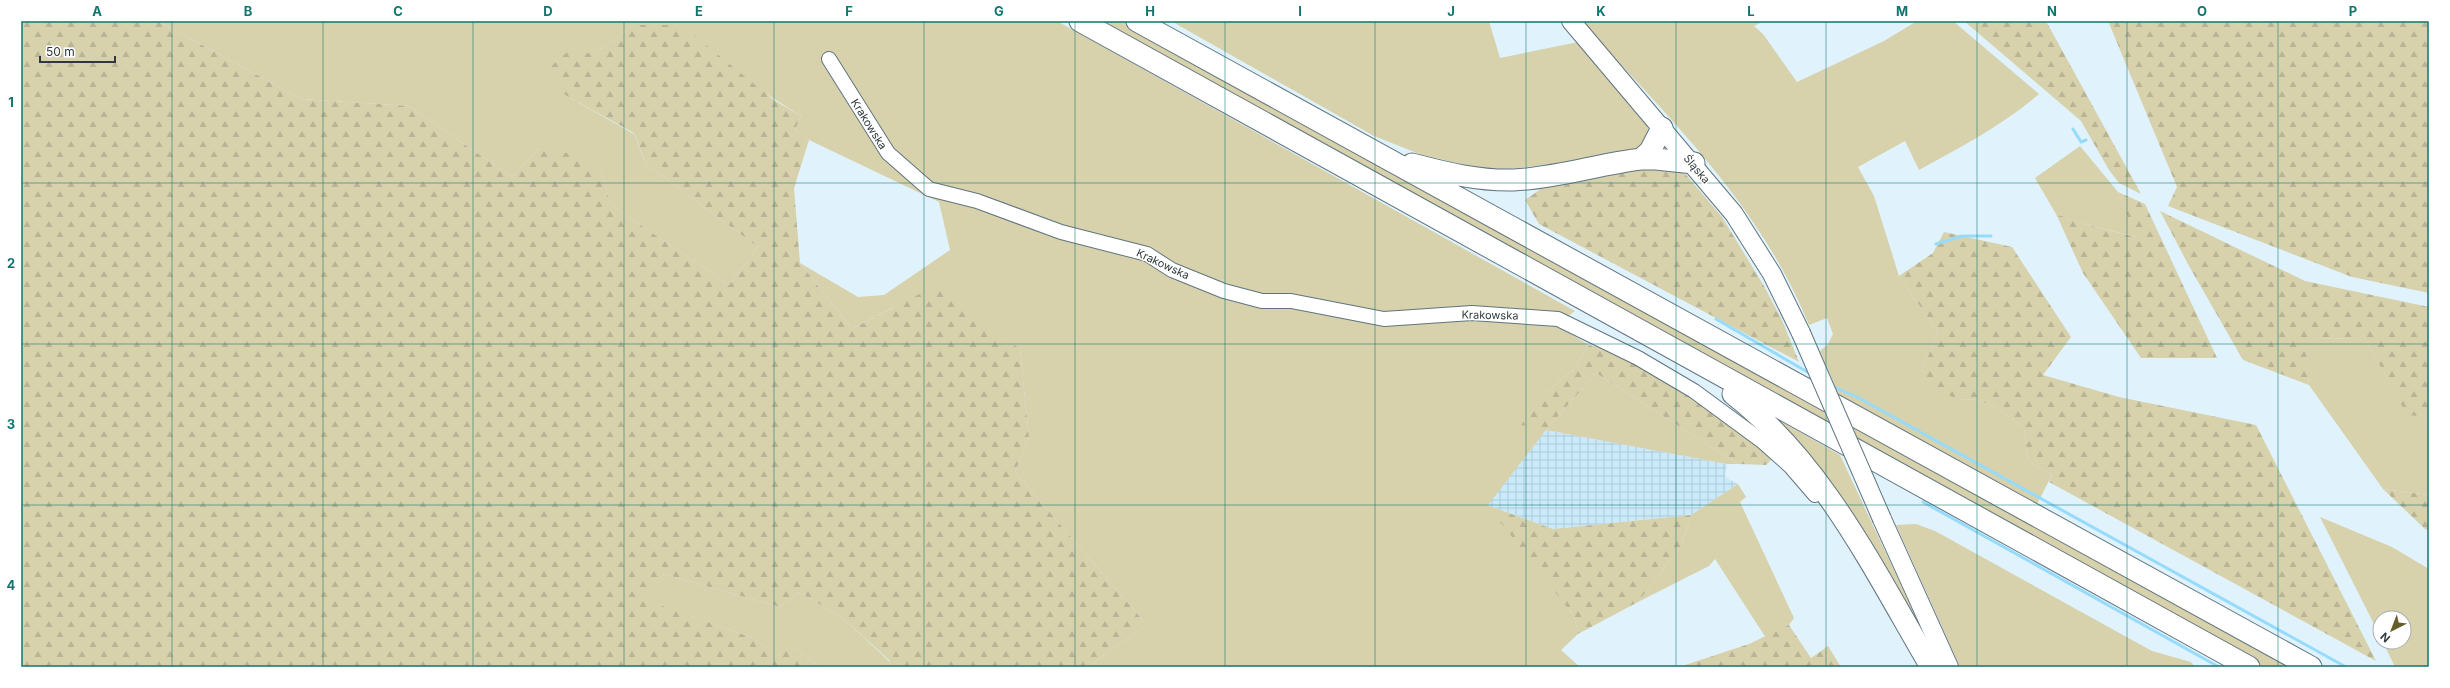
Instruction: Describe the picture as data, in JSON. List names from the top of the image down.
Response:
{
  "streets": {
    "main road": ["Śląska"],
    "street": ["Krakowska"]
  },
  "scale_bar": "50 m",
  "north": "bottom left",
  "grid": {
    "columns": [
      "A",
      "B",
      "C",
      "D",
      "E",
      "F",
      "G",
      "H",
      "I",
      "J",
      "K",
      "L",
      "M",
      "N",
      "O",
      "P"
    ],
    "rows": [
      "1",
      "2",
      "3",
      "4"
    ]
  }
}
